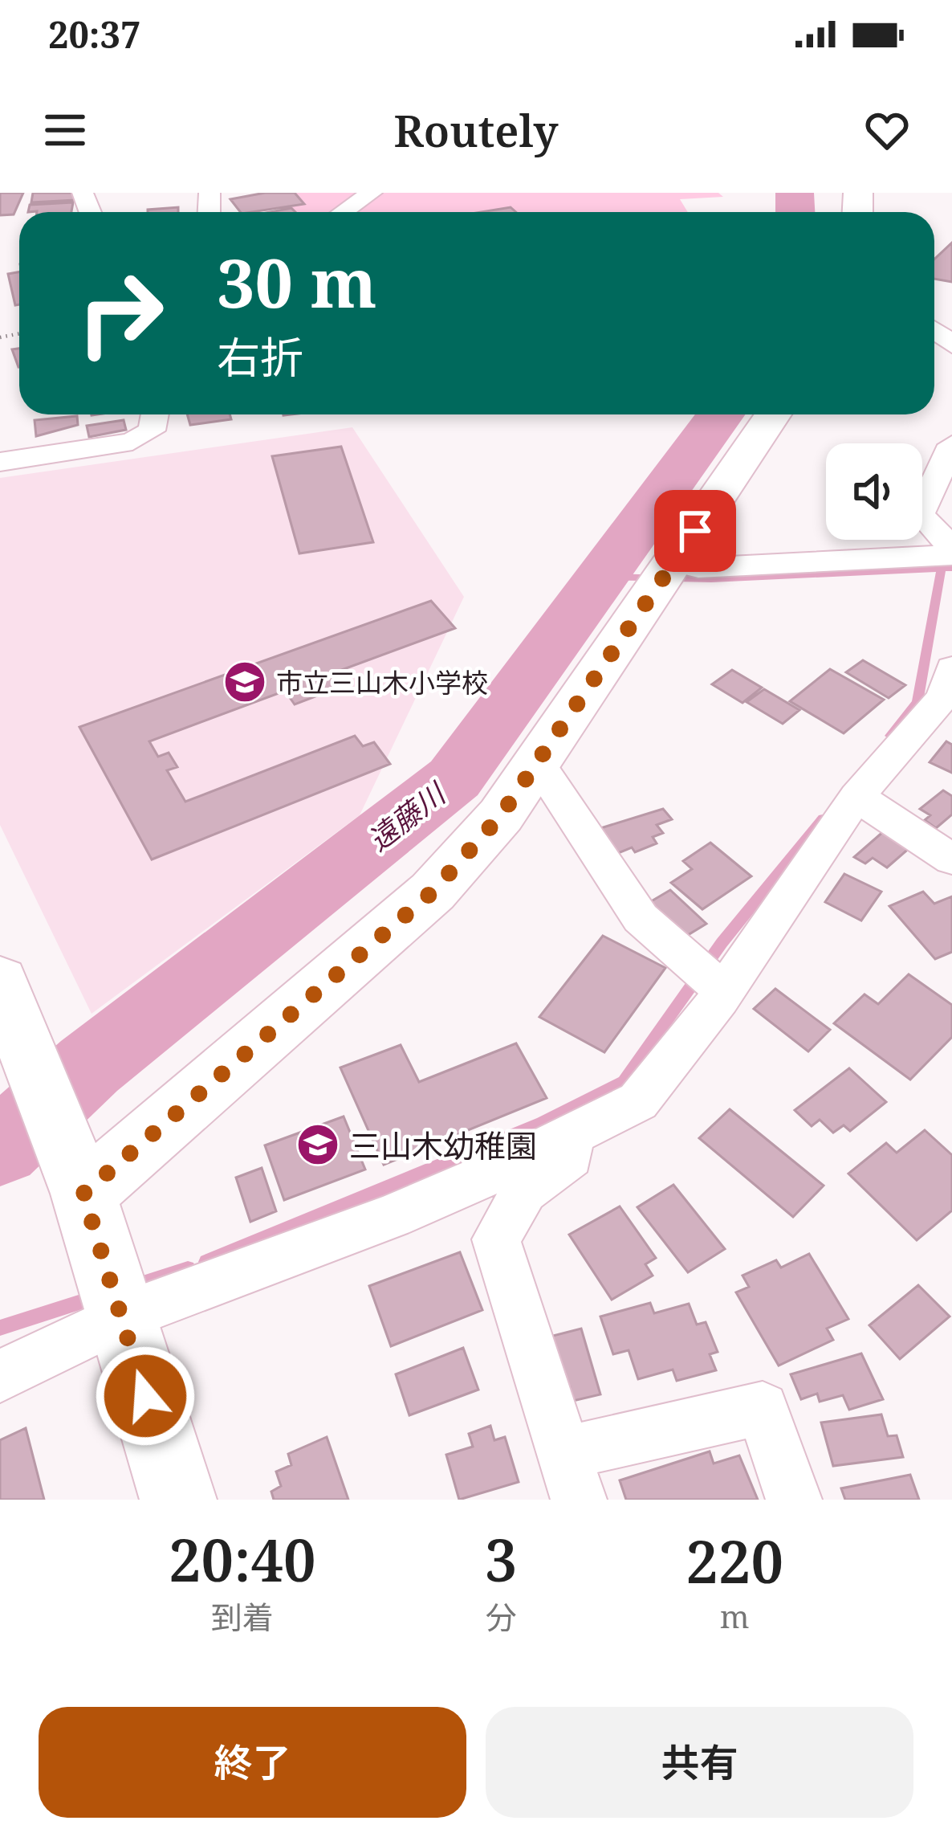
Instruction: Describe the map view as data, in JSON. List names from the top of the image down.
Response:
{
  "water": ["遠藤川"],
  "places": {
    "school or university": ["市立三山木小学校", "三山木幼稚園"]
  },
  "page": {
    "status": "20:37",
    "header": "Routely",
    "turn": ["30 m", "右折"],
    "eta": [
      "20:40",
      "到着",
      "3",
      "分",
      "220",
      "m"
    ],
    "buttons": ["終了", "共有"]
  }
}
